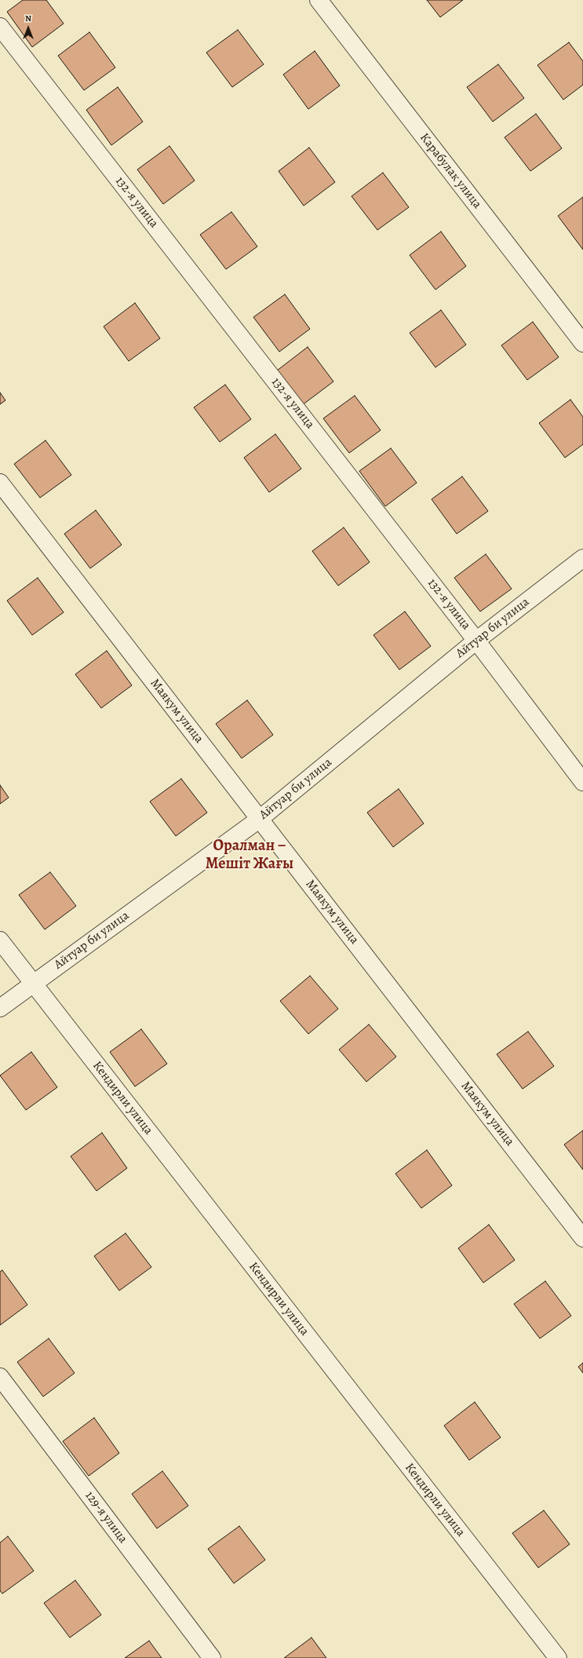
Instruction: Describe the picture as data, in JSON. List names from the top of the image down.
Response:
{
  "streets": {
    "street": [
      "Карабулак улица",
      "132-я улица",
      "Айтуар би улица",
      "Маякум улица",
      "Кендирли улица",
      "129-я улица"
    ]
  },
  "crossings": [
    ["132-я улица", "Айтуар би улица"],
    ["Айтуар би улица", "Маякум улица"],
    ["Айтуар би улица", "Кендирли улица"]
  ],
  "districts": ["Оралман – Мешіт Жағы"],
  "north": "top"
}
